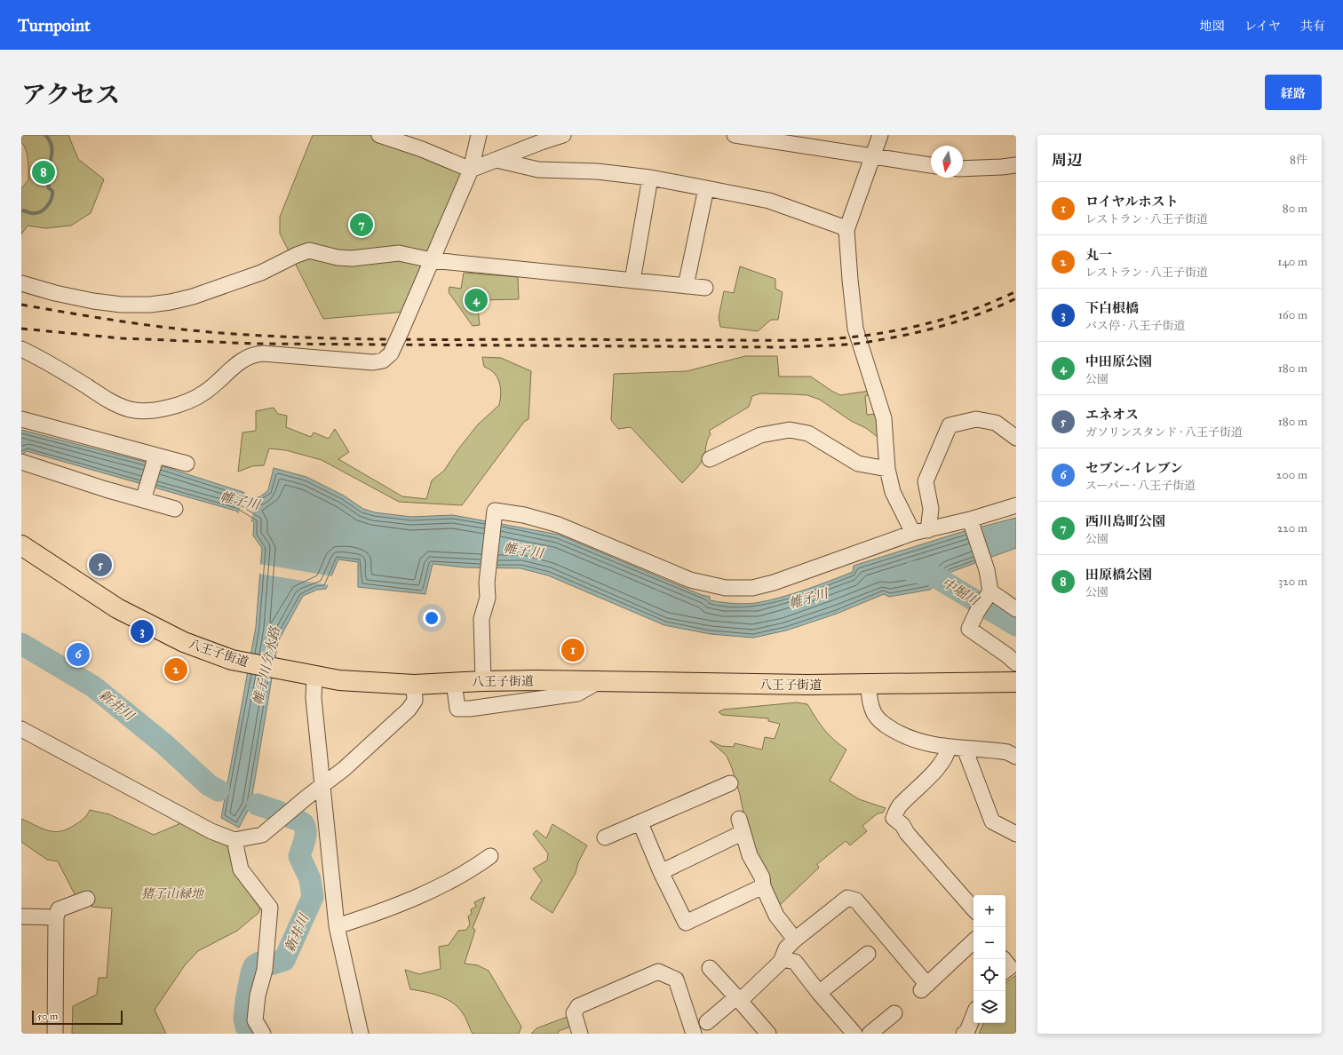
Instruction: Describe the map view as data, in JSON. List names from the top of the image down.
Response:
{
  "streets": {
    "highway": ["八王子街道"]
  },
  "water": [
    "帷子川",
    "中堀川",
    "帷子川分水路",
    "新井川"
  ],
  "parks": ["猪子山緑地"],
  "scale_bar": "50 m",
  "north": "bottom",
  "page": {
    "header": "Turnpoint",
    "nav": ["地図", "レイヤ", "共有"],
    "title": "アクセス",
    "buttons": "経路",
    "heading": ["周辺", "8件"],
    "pins": [
      "8",
      "7",
      "4",
      "5",
      "3",
      "1",
      "6",
      "2"
    ],
    "list": [
      {
        "mark": "1",
        "name": "ロイヤルホスト",
        "note": "レストラン · 八王子街道",
        "value": "80 m"
      },
      {
        "mark": "2",
        "name": "丸一",
        "note": "レストラン · 八王子街道",
        "value": "140 m"
      },
      {
        "mark": "3",
        "name": "下白根橋",
        "note": "バス停 · 八王子街道",
        "value": "160 m"
      },
      {
        "mark": "4",
        "name": "中田原公園",
        "note": "公園",
        "value": "180 m"
      },
      {
        "mark": "5",
        "name": "エネオス",
        "note": "ガソリンスタンド · 八王子街道",
        "value": "180 m"
      },
      {
        "mark": "6",
        "name": "セブン-イレブン",
        "note": "スーパー · 八王子街道",
        "value": "200 m"
      },
      {
        "mark": "7",
        "name": "西川島町公園",
        "note": "公園",
        "value": "220 m"
      },
      {
        "mark": "8",
        "name": "田原橋公園",
        "note": "公園",
        "value": "320 m"
      }
    ],
    "map_buttons": ["+", "−"],
    "scale": "50 m"
  }
}
